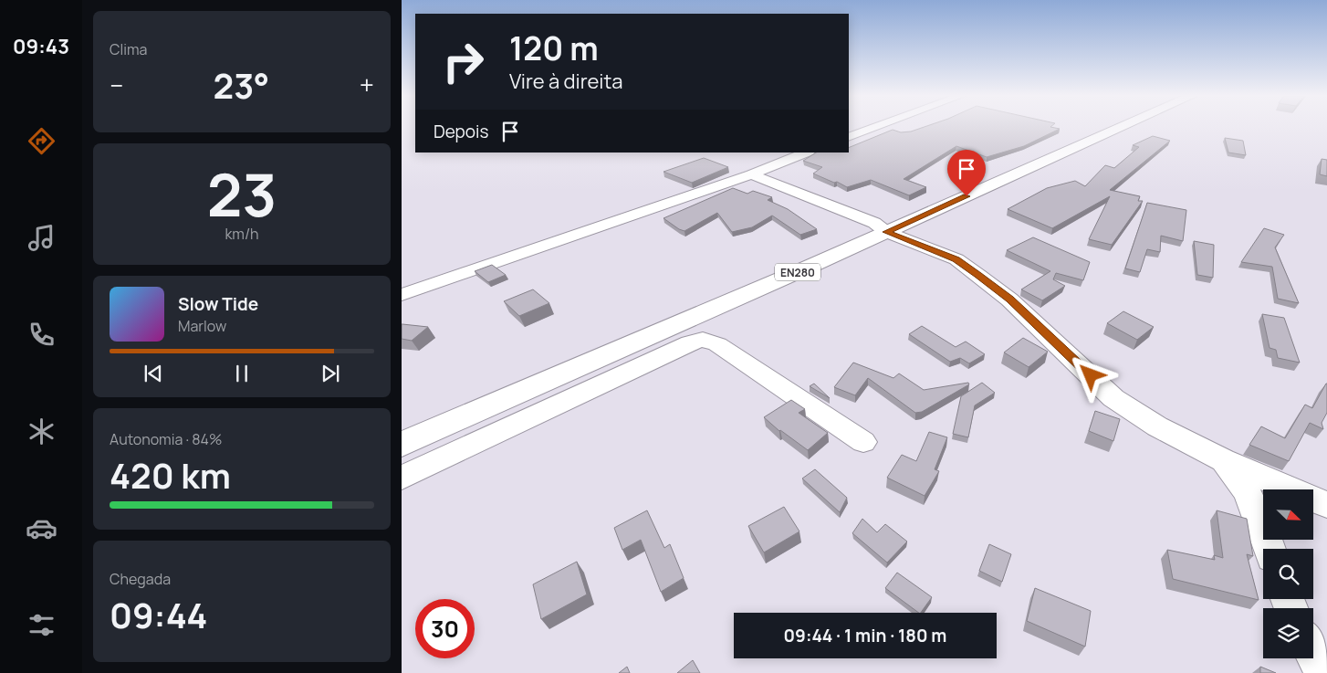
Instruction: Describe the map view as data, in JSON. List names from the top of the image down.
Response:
{
  "streets": {
    "main road": ["EN280"]
  },
  "north": "bottom right",
  "page": {
    "tabs": "09:43",
    "tile": [
      "Clima",
      ["23", "km/h"],
      ["Autonomia · 84%", "420 km"],
      ["Chegada", "09:44"]
    ],
    "turn": ["120 m", "Vire à direita"],
    "heat": ["−", "23°", "+"],
    "then": "Depois",
    "song": ["Slow Tide", "Marlow"],
    "limit": "30",
    "trip": "09:44 · 1 min · 180 m"
  }
}
